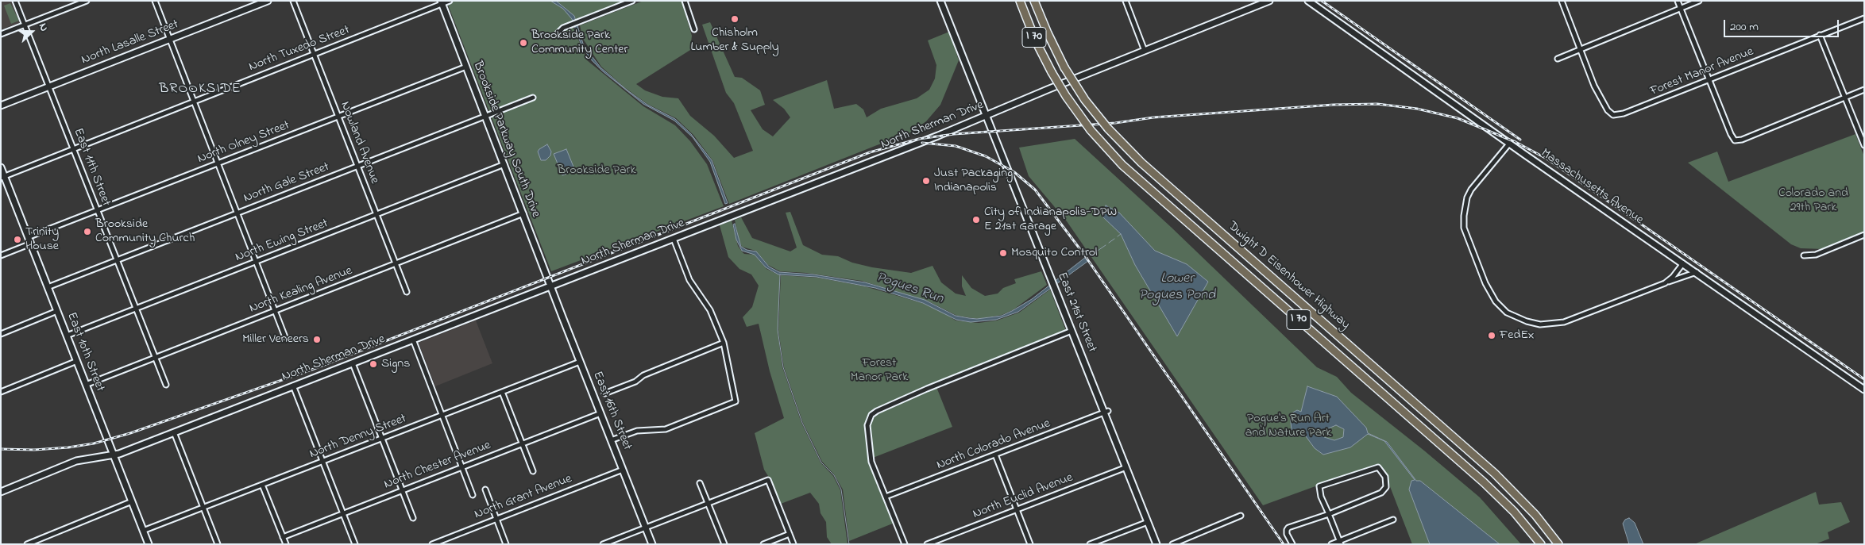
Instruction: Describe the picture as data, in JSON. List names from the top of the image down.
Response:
{
  "streets": {
    "highway": ["I 70", "Dwight D Eisenhower Highway"],
    "main road": [
      "North Lasalle Street",
      "North Sherman Drive",
      "Brookside Parkway South Drive",
      "Massachusetts Avenue",
      "East 21st Street",
      "East 10th Street",
      "East 16th Street"
    ],
    "street": [
      "North Tuxedo Street",
      "Forest Manor Avenue",
      "North Olney Street",
      "Nowland Avenue",
      "East 11th Street",
      "North Gale Street",
      "North Ewing Street",
      "North Kealing Avenue",
      "North Denny Street",
      "North Colorado Avenue",
      "North Chester Avenue",
      "North Euclid Avenue",
      "North Grant Avenue"
    ]
  },
  "crossings": [
    ["North Lasalle Street", "East 11th Street"],
    ["North Tuxedo Street", "Brookside Parkway South Drive"],
    ["North Tuxedo Street", "Nowland Avenue"],
    ["North Tuxedo Street", "East 11th Street"],
    ["North Tuxedo Street", "East 10th Street"],
    ["North Sherman Drive", "Brookside Parkway South Drive"],
    ["North Sherman Drive", "East 21st Street"],
    ["North Sherman Drive", "East 10th Street"],
    ["North Sherman Drive", "East 16th Street"],
    ["Brookside Parkway South Drive", "North Olney Street"],
    ["Brookside Parkway South Drive", "North Gale Street"],
    ["Brookside Parkway South Drive", "North Ewing Street"],
    ["Brookside Parkway South Drive", "North Kealing Avenue"],
    ["Brookside Parkway South Drive", "East 16th Street"],
    ["North Olney Street", "Nowland Avenue"],
    ["North Olney Street", "East 11th Street"],
    ["North Olney Street", "East 10th Street"],
    ["Nowland Avenue", "North Gale Street"],
    ["Nowland Avenue", "North Ewing Street"],
    ["Nowland Avenue", "North Kealing Avenue"],
    ["East 11th Street", "North Gale Street"],
    ["East 11th Street", "North Ewing Street"],
    ["East 11th Street", "North Kealing Avenue"],
    ["North Gale Street", "East 10th Street"],
    ["North Ewing Street", "East 10th Street"],
    ["North Kealing Avenue", "East 10th Street"],
    ["East 21st Street", "North Colorado Avenue"],
    ["East 21st Street", "North Euclid Avenue"],
    ["East 10th Street", "North Denny Street"],
    ["East 16th Street", "North Denny Street"],
    ["East 16th Street", "North Chester Avenue"],
    ["East 16th Street", "North Grant Avenue"]
  ],
  "districts": ["BROOKSIDE"],
  "water": ["Lower Pogues Pond", "Pogues Run"],
  "parks": [
    "Brookside Park",
    "Colorado and 29th Park",
    "Forest Manor Park",
    "Pogue's Run Art and Nature Park"
  ],
  "places": [
    "Chisholm Lumber & Supply",
    "Brookside Park Community Center",
    "Just Packaging Indianapolis",
    "City of Indianapolis-DPW E 21st Garage",
    "Brookside Community Church",
    "Trinity House",
    "Mosquito Control",
    "FedEx",
    "Miller Veneers",
    "Signs"
  ],
  "scale_bar": "200 m",
  "north": "right"
}
